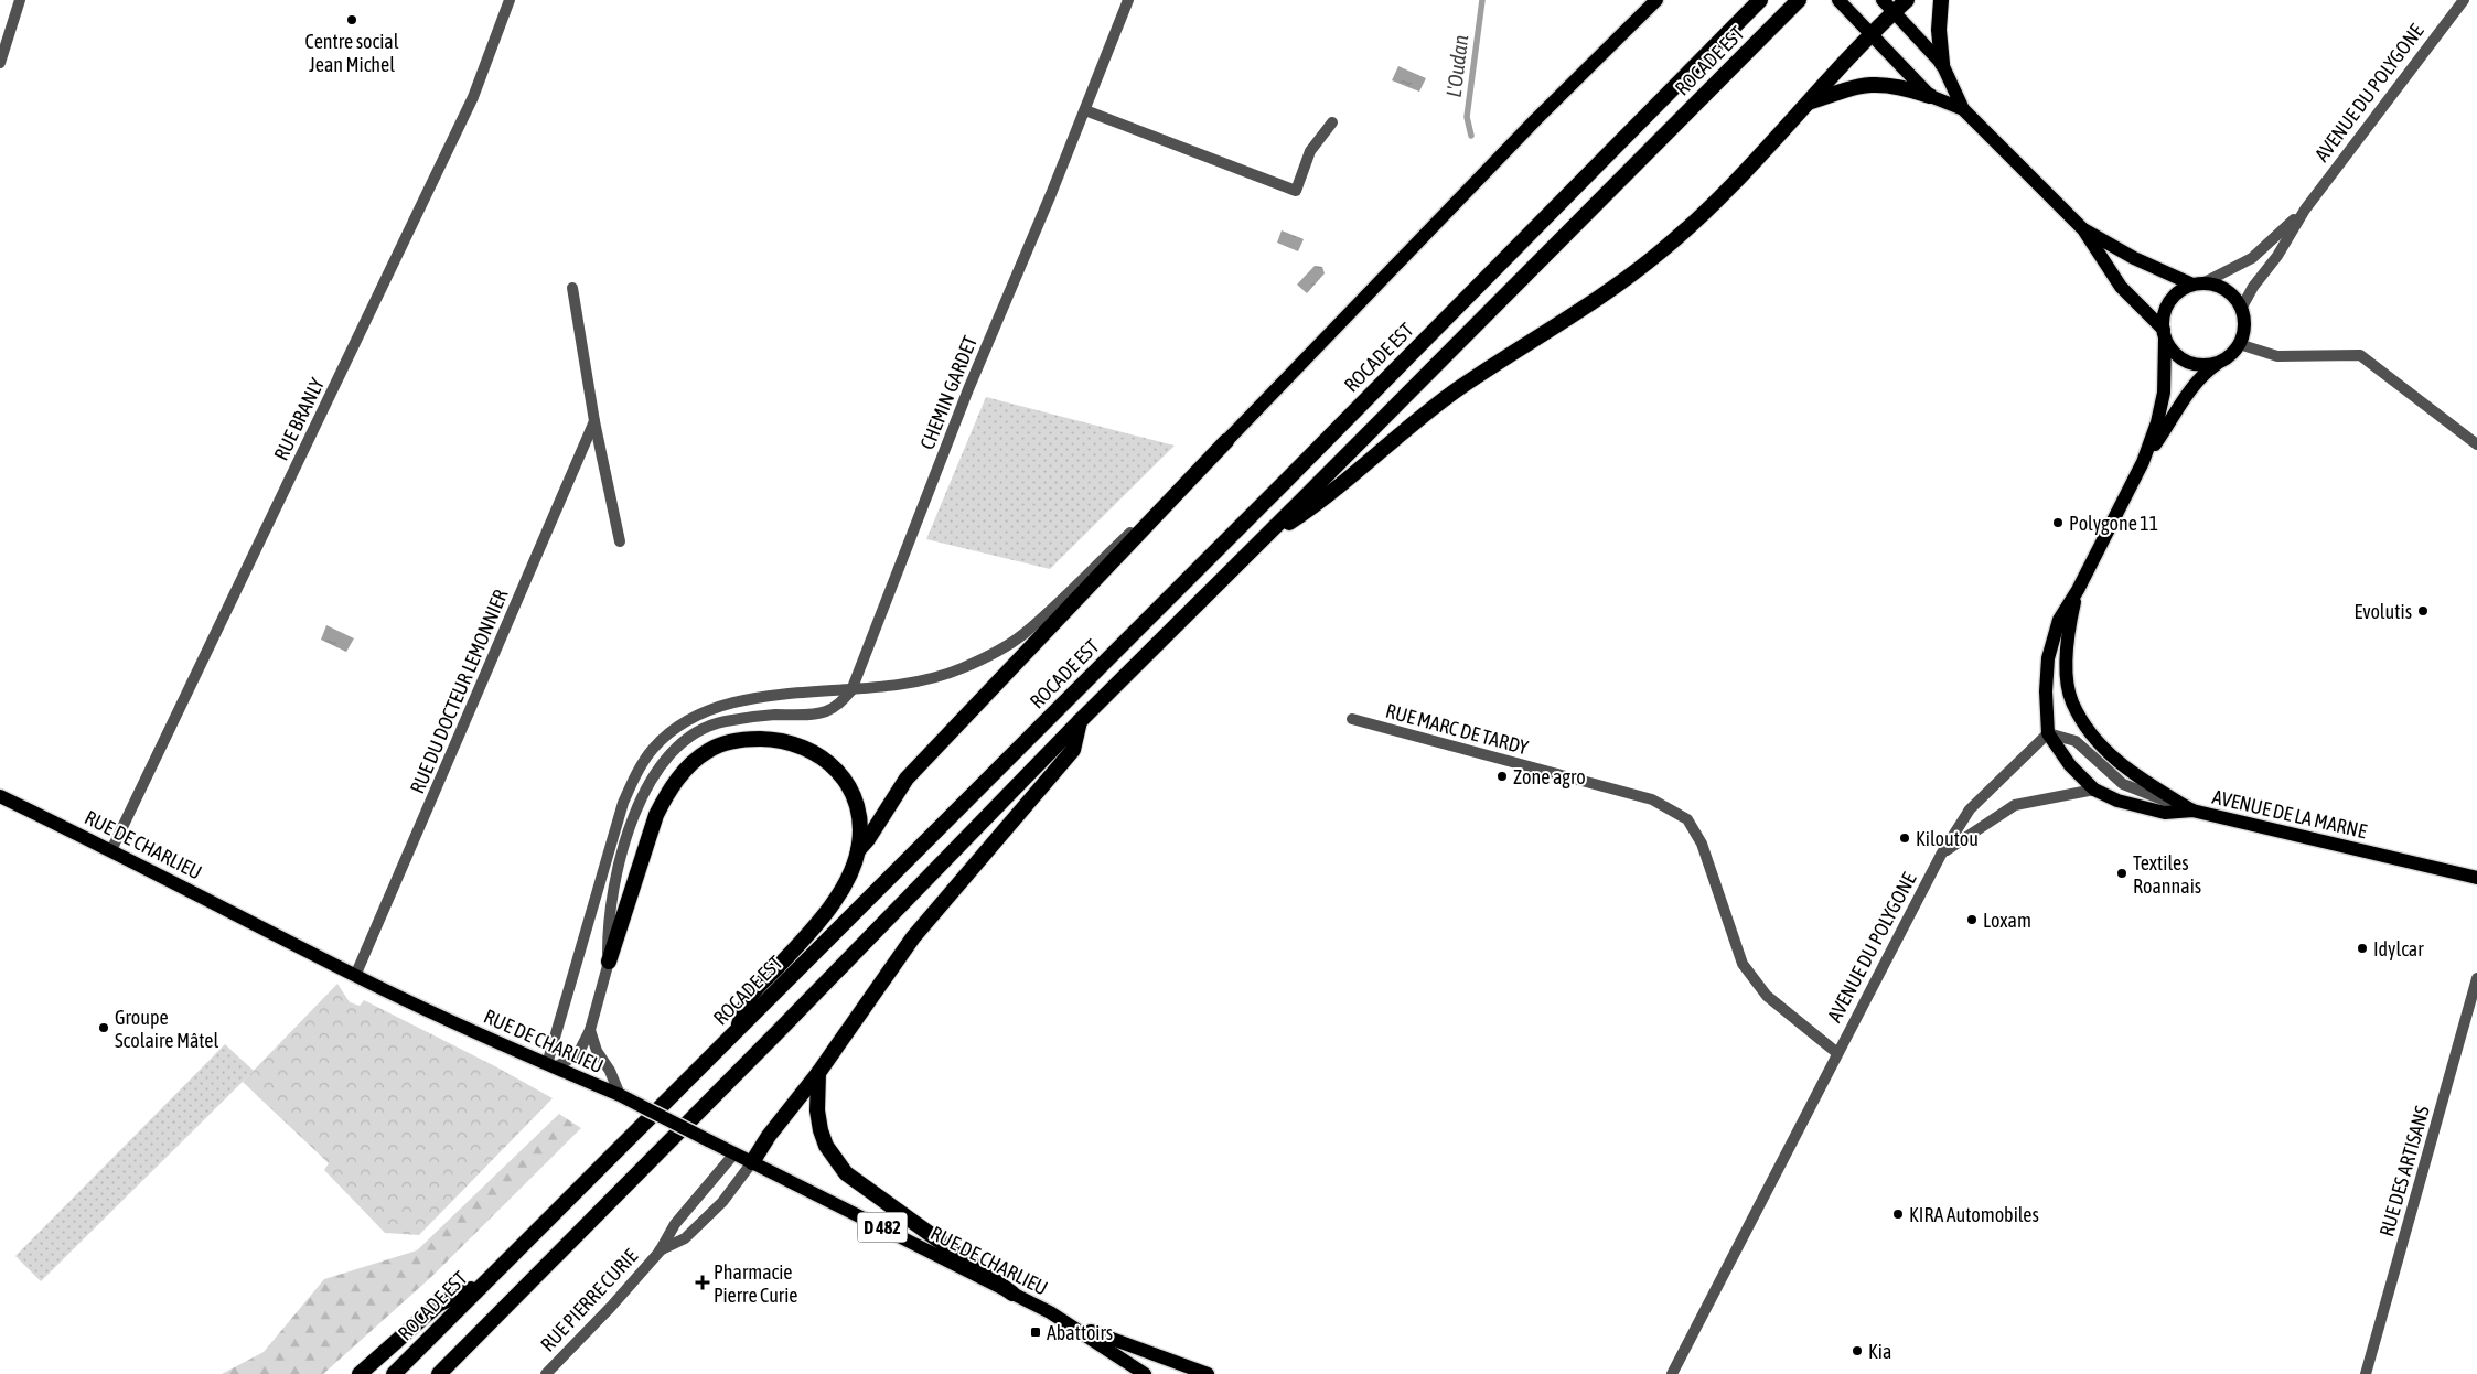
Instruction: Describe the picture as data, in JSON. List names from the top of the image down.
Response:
{
  "streets": {
    "highway": ["ROCADE EST"],
    "main road": ["AVENUE DE LA MARNE", "RUE DE CHARLIEU", "D 482"],
    "street": [
      "AVENUE DU POLYGONE",
      "CHEMIN GARDET",
      "RUE BRANLY",
      "RUE DU DOCTEUR LEMONNIER",
      "RUE MARC DE TARDY",
      "RUE DES ARTISANS",
      "RUE PIERRE CURIE"
    ]
  },
  "crossings": [
    ["AVENUE DU POLYGONE", "RUE MARC DE TARDY"],
    ["AVENUE DU POLYGONE", "AVENUE DE LA MARNE"],
    ["RUE BRANLY", "RUE DE CHARLIEU"],
    ["RUE DU DOCTEUR LEMONNIER", "RUE DE CHARLIEU"],
    ["RUE DE CHARLIEU", "RUE PIERRE CURIE"]
  ],
  "water": ["L'Oudan"],
  "places": {
    "other": [
      "Centre social Jean Michel",
      "Polygone 11",
      "Evolutis",
      "Zone agro",
      "Kiloutou",
      "Textiles Roannais",
      "Loxam",
      "Idylcar",
      "Groupe Scolaire Mâtel",
      "KIRA Automobiles",
      "Kia"
    ],
    "health": ["Pharmacie Pierre Curie"],
    "transit": ["Abattoirs"]
  }
}
